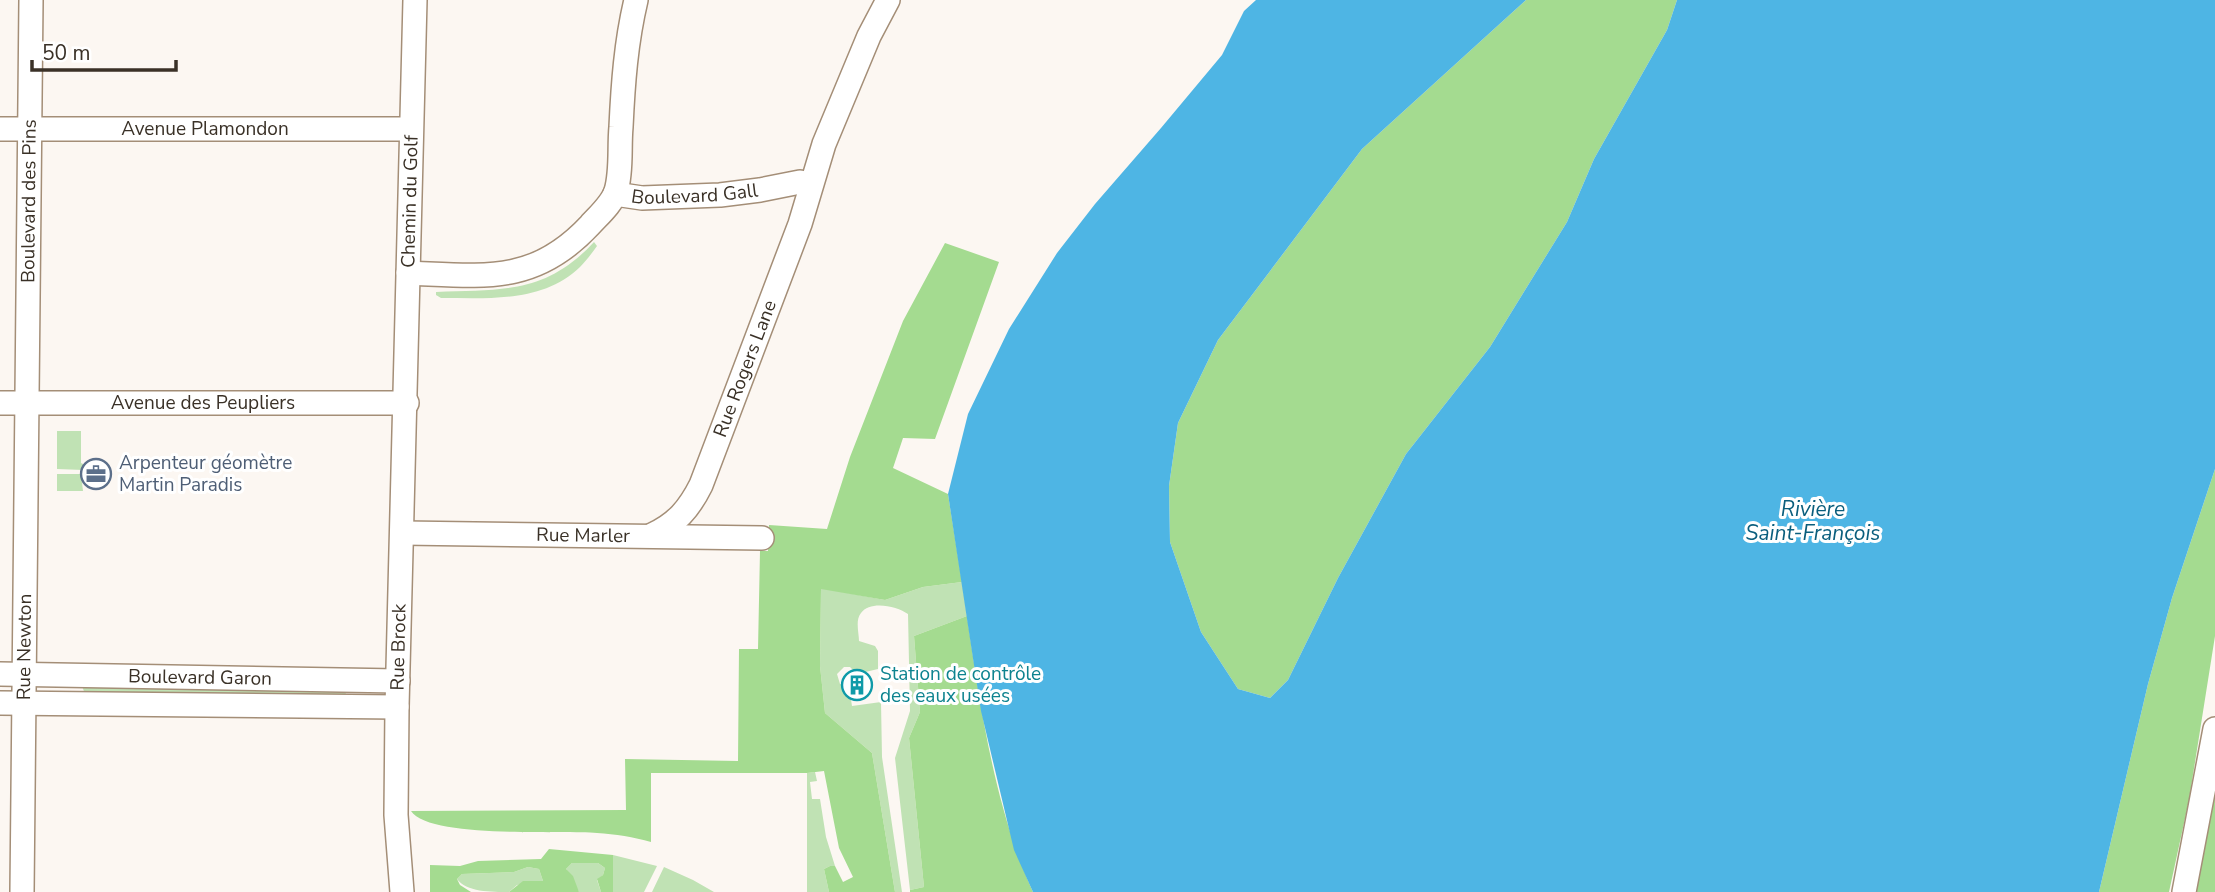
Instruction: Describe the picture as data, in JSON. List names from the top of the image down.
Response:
{
  "streets": {
    "street": [
      "Avenue Plamondon",
      "Boulevard Gall",
      "Boulevard des Pins",
      "Chemin du Golf",
      "Rue Rogers Lane",
      "Avenue des Peupliers",
      "Rue Marler",
      "Rue Newton",
      "Rue Brock",
      "Boulevard Garon"
    ]
  },
  "crossings": [
    ["Avenue Plamondon", "Boulevard des Pins"],
    ["Avenue Plamondon", "Chemin du Golf"],
    ["Boulevard Gall", "Chemin du Golf"],
    ["Boulevard Gall", "Rue Rogers Lane"],
    ["Boulevard des Pins", "Avenue des Peupliers"],
    ["Boulevard des Pins", "Rue Newton"],
    ["Chemin du Golf", "Avenue des Peupliers"],
    ["Chemin du Golf", "Rue Brock"],
    ["Rue Rogers Lane", "Rue Marler"],
    ["Avenue des Peupliers", "Rue Newton"],
    ["Avenue des Peupliers", "Rue Brock"],
    ["Rue Marler", "Rue Brock"],
    ["Rue Newton", "Boulevard Garon"],
    ["Rue Brock", "Boulevard Garon"]
  ],
  "water": ["Rivière Saint-François"],
  "places": {
    "office": ["Arpenteur géomètre Martin Paradis"],
    "building": ["Station de contrôle des eaux usées"]
  },
  "scale_bar": "50 m"
}
